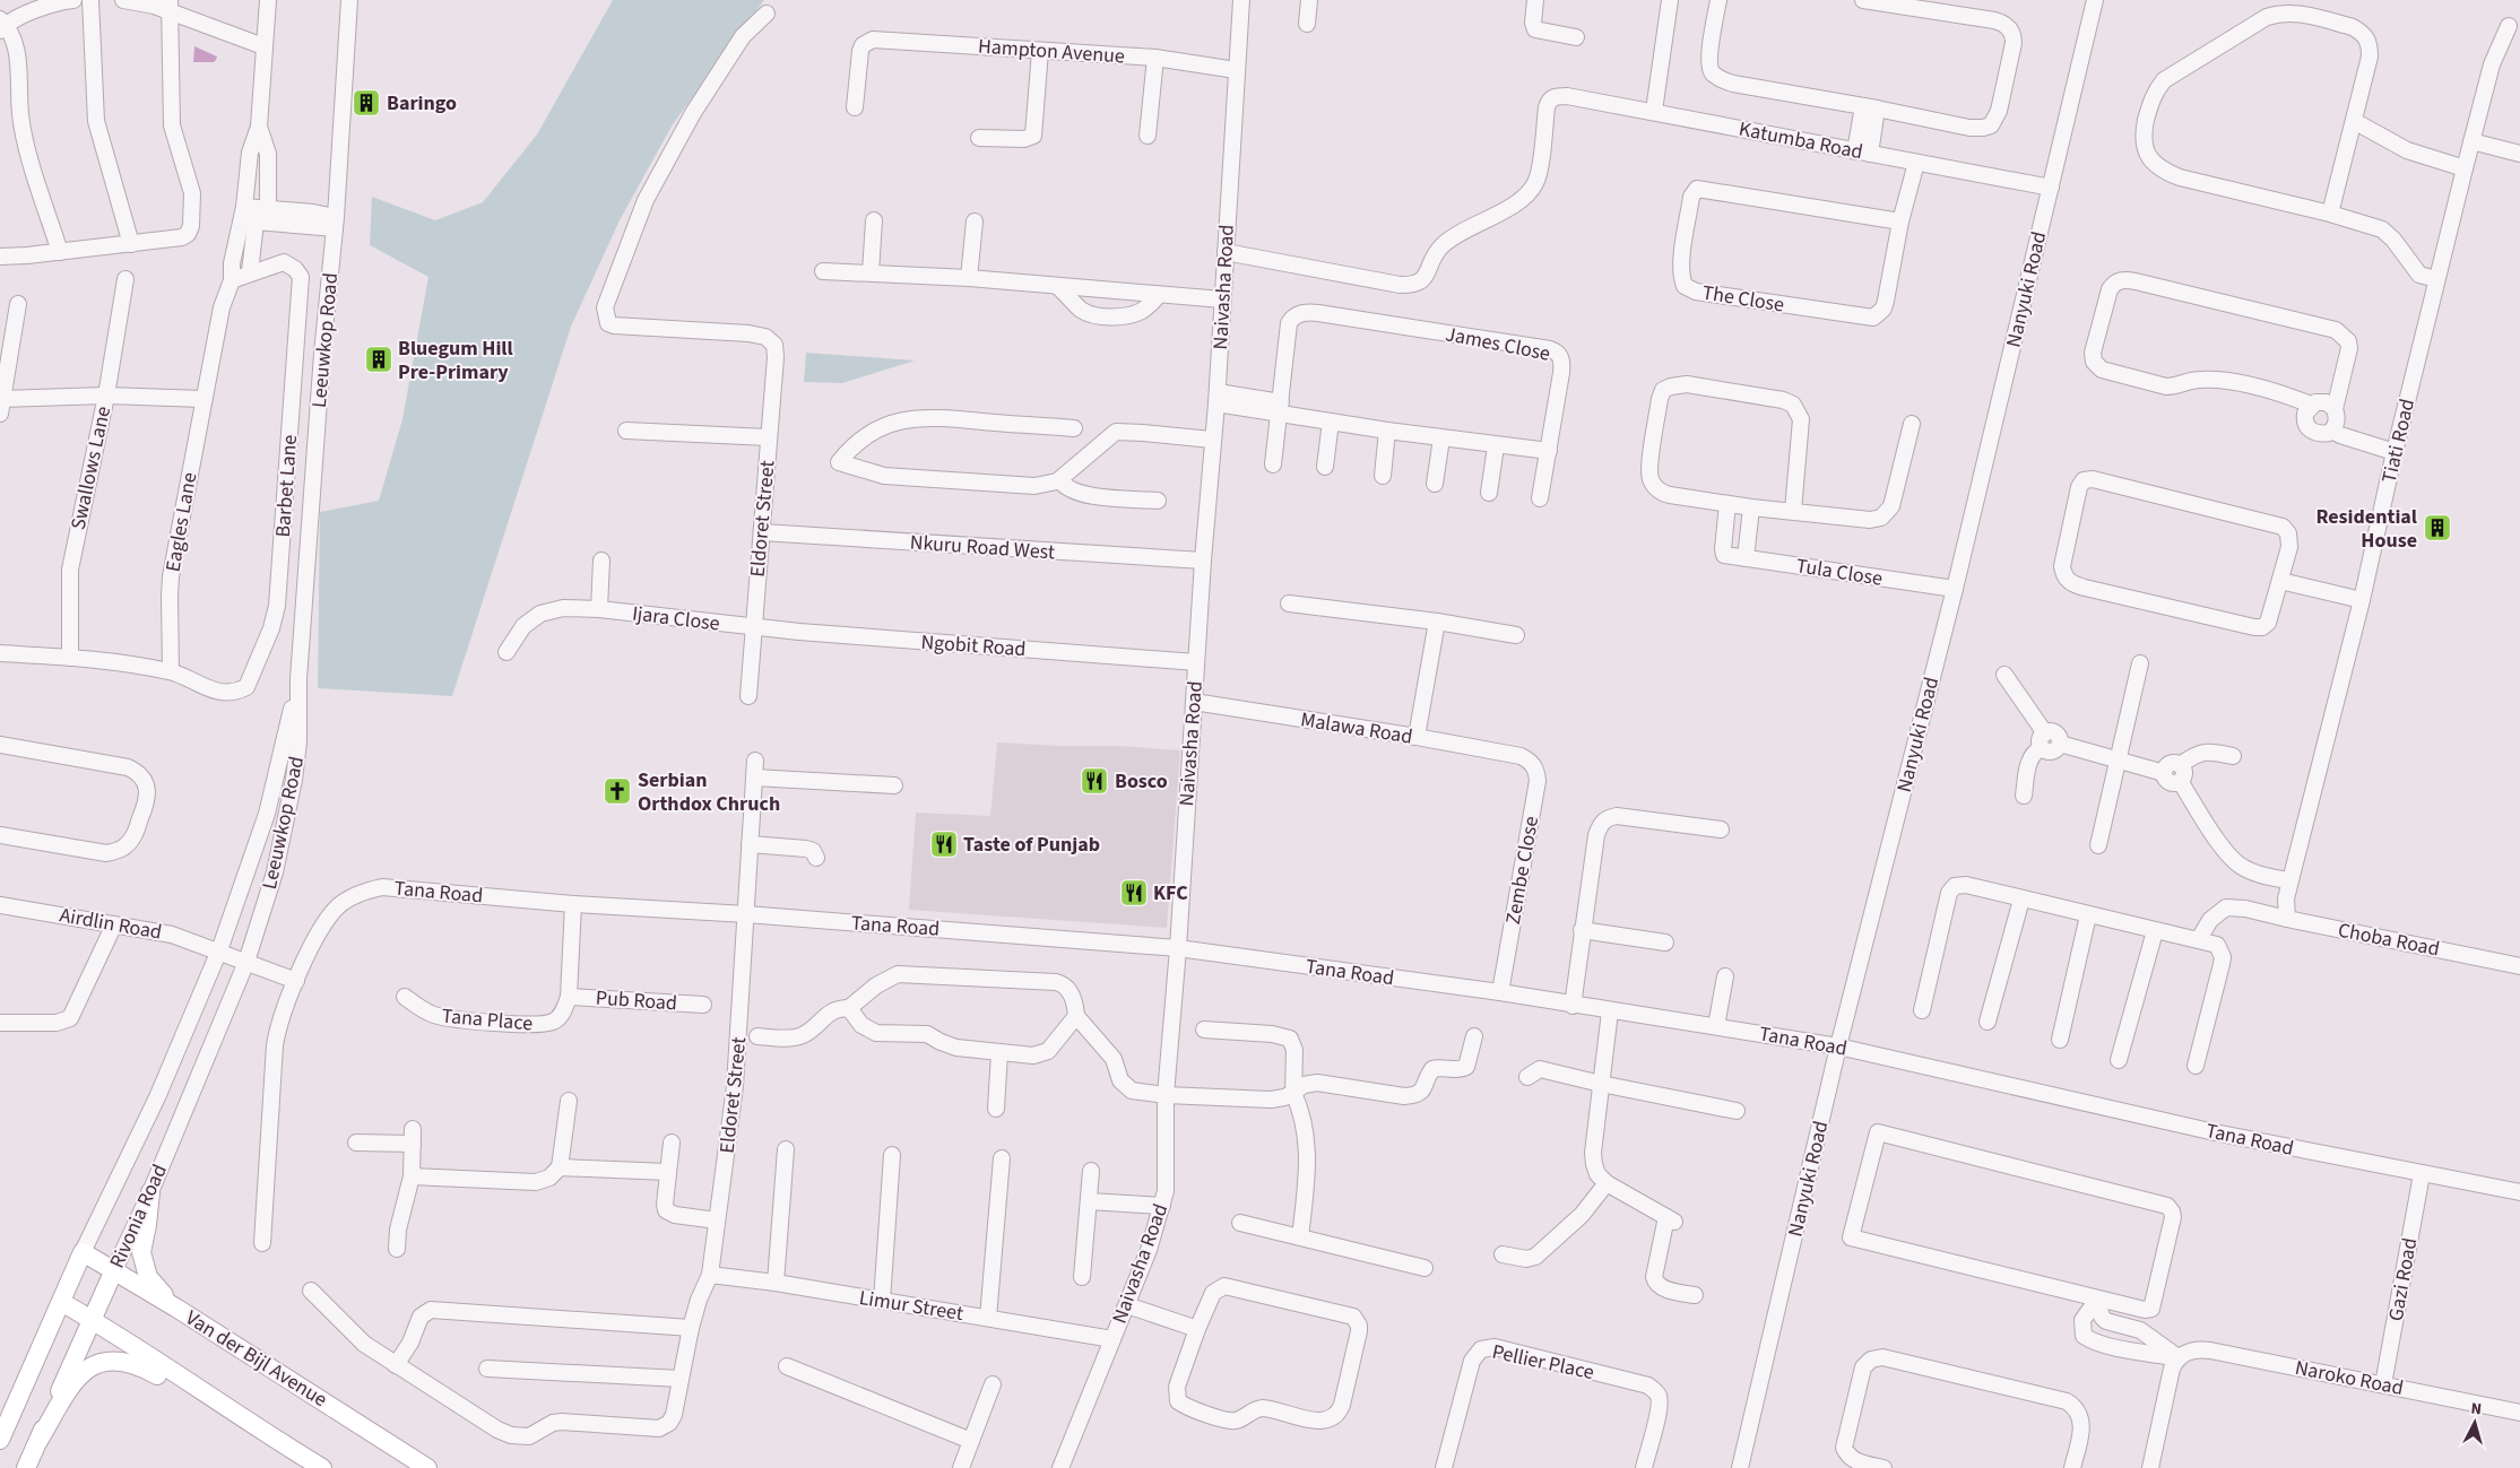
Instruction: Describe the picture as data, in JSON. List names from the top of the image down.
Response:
{
  "streets": {
    "main road": ["Rivonia Road", "Van der Bijl Avenue"],
    "street": [
      "Hampton Avenue",
      "Katumba Road",
      "Naivasha Road",
      "Nanyuki Road",
      "The Close",
      "Leeuwkop Road",
      "James Close",
      "Tiati Road",
      "Swallows Lane",
      "Barbet Lane",
      "Eldoret Street",
      "Eagles Lane",
      "Nkuru Road West",
      "Tula Close",
      "Ijara Close",
      "Ngobit Road",
      "Malawa Road",
      "Zembe Close",
      "Tana Road",
      "Airdlin Road",
      "Choba Road",
      "Pub Road",
      "Tana Place",
      "Gazi Road",
      "Limur Street",
      "Pellier Place",
      "Naroko Road"
    ]
  },
  "crossings": [
    ["Hampton Avenue", "Naivasha Road"],
    ["Katumba Road", "Naivasha Road"],
    ["Katumba Road", "Nanyuki Road"],
    ["Katumba Road", "The Close"],
    ["Naivasha Road", "Nkuru Road West"],
    ["Naivasha Road", "Ngobit Road"],
    ["Naivasha Road", "Malawa Road"],
    ["Naivasha Road", "Tana Road"],
    ["Naivasha Road", "Limur Street"],
    ["Nanyuki Road", "Tula Close"],
    ["Nanyuki Road", "Tana Road"],
    ["Leeuwkop Road", "Airdlin Road"],
    ["Leeuwkop Road", "Rivonia Road"],
    ["Barbet Lane", "Eagles Lane"],
    ["Eldoret Street", "Nkuru Road West"],
    ["Eldoret Street", "Ijara Close"],
    ["Eldoret Street", "Ngobit Road"],
    ["Eldoret Street", "Tana Road"],
    ["Eldoret Street", "Limur Street"],
    ["Ijara Close", "Ngobit Road"],
    ["Malawa Road", "Zembe Close"],
    ["Zembe Close", "Tana Road"],
    ["Tana Road", "Tana Place"],
    ["Tana Road", "Gazi Road"],
    ["Airdlin Road", "Rivonia Road"],
    ["Pub Road", "Tana Place"],
    ["Rivonia Road", "Van der Bijl Avenue"],
    ["Gazi Road", "Naroko Road"]
  ],
  "places": {
    "building": ["Baringo", "Bluegum Hill Pre-Primary", "Residential House"],
    "restaurant": ["Bosco", "Taste of Punjab", "KFC"],
    "church": ["Serbian Orthdox Chruch"]
  },
  "north": "top"
}
